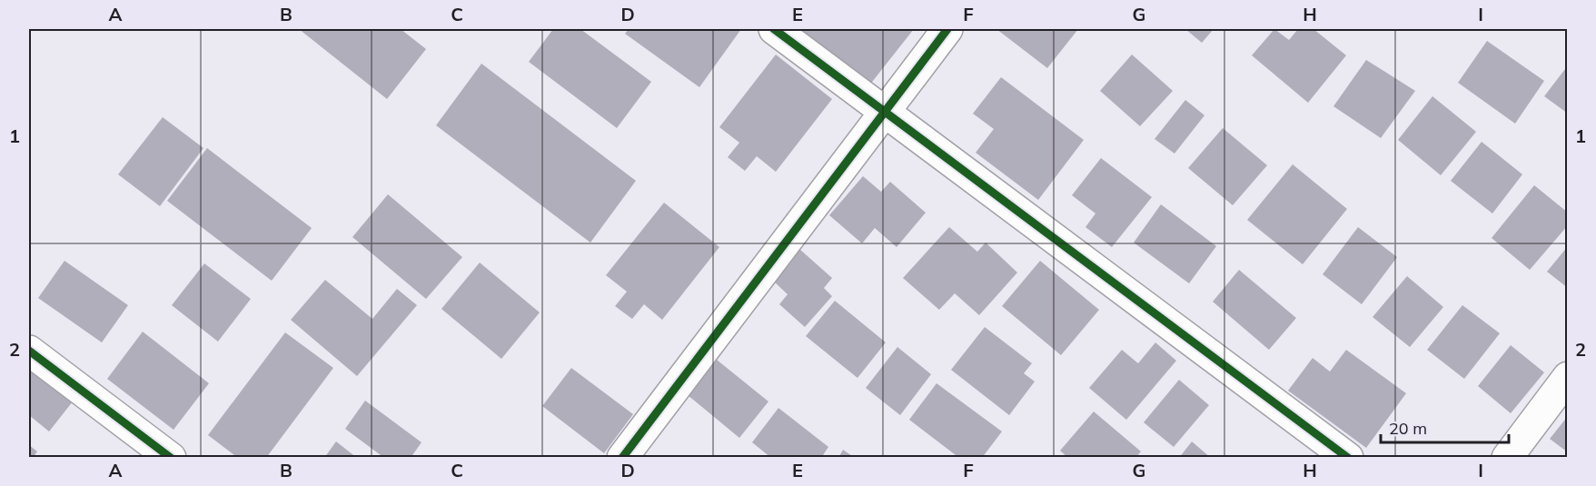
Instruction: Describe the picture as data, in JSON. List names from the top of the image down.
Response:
{
  "scale_bar": "20 m",
  "grid": {
    "columns": [
      "A",
      "B",
      "C",
      "D",
      "E",
      "F",
      "G",
      "H",
      "I"
    ],
    "rows": ["1", "2"]
  }
}
